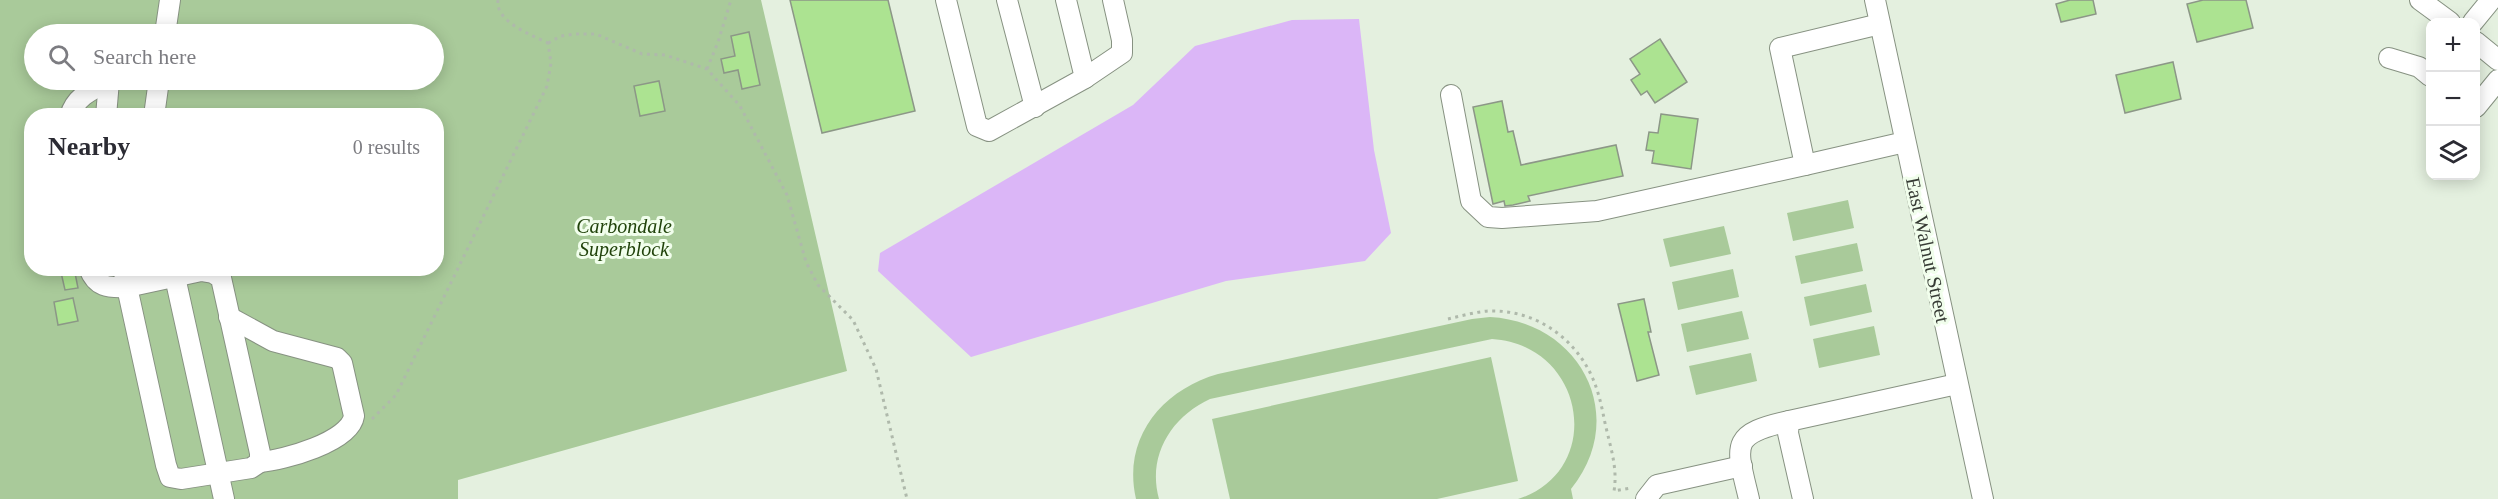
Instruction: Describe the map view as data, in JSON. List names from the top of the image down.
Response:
{
  "streets": {
    "street": ["East Walnut Street"]
  },
  "parks": ["Carbondale Superblock"],
  "page": {
    "map_buttons": ["+", "−"],
    "search": "Search here",
    "heading": ["Nearby", "0 results"]
  }
}
